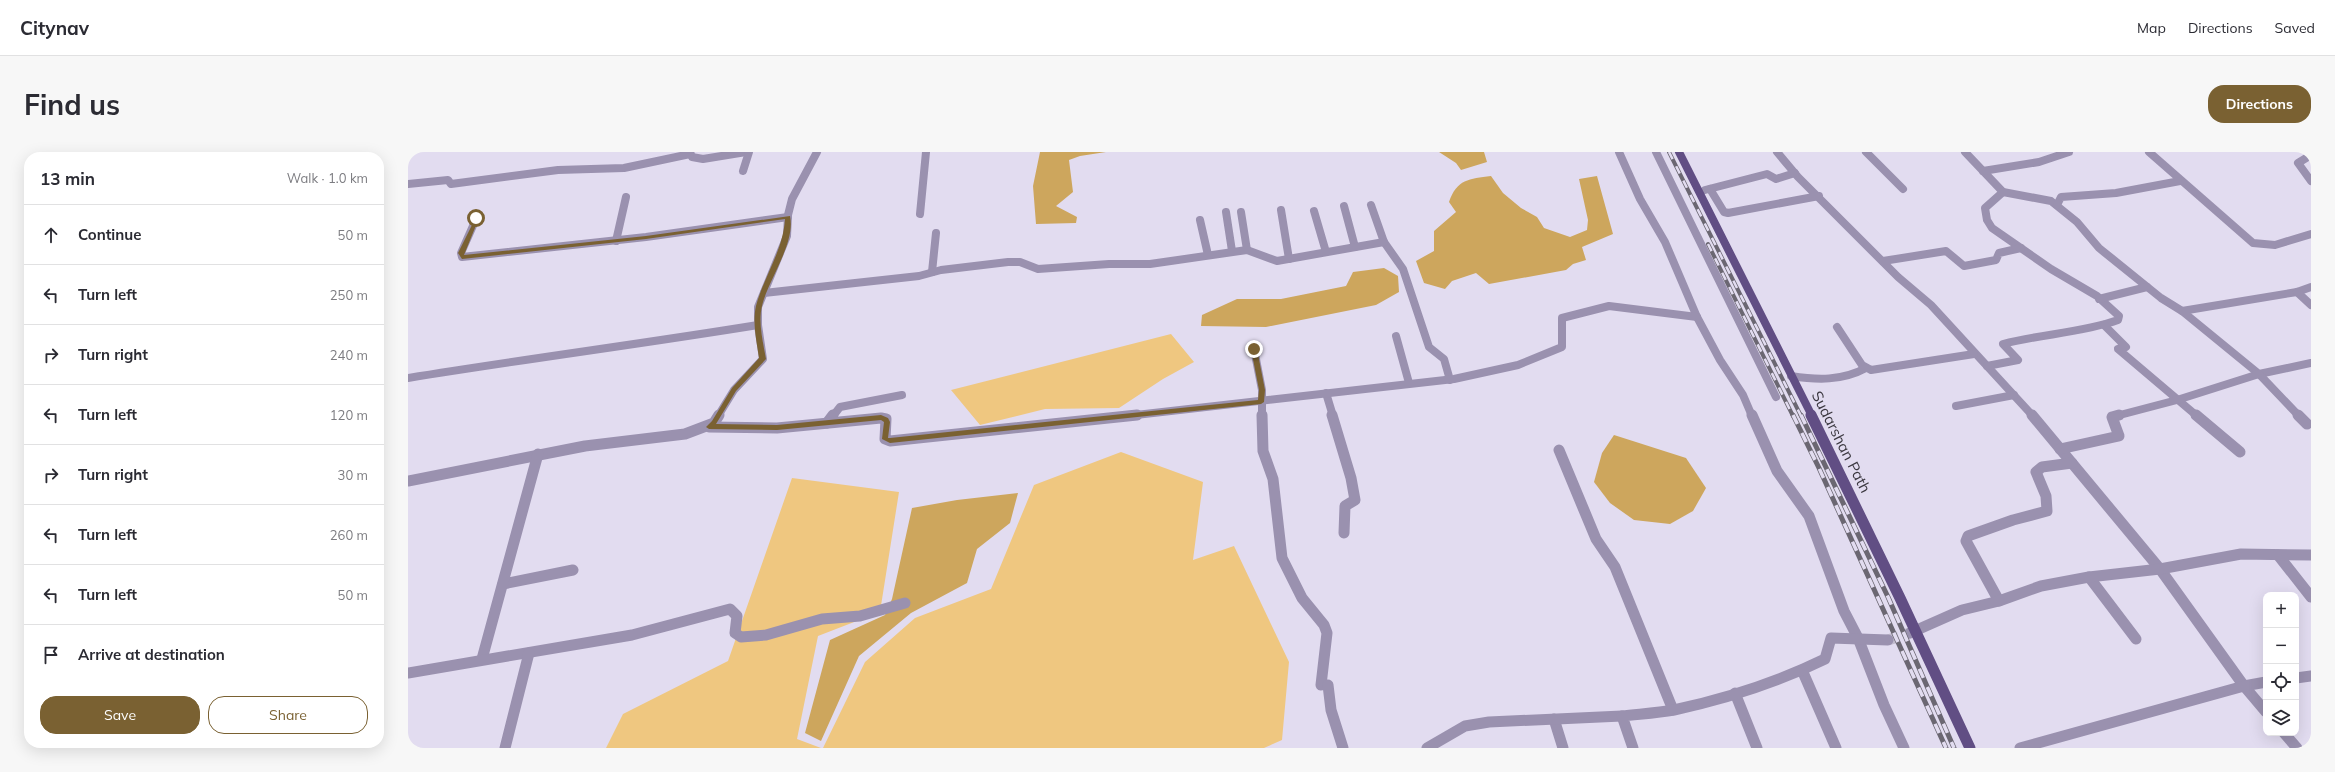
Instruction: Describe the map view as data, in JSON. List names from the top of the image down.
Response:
{
  "streets": {
    "main road": ["Sudarshan Path"]
  },
  "page": {
    "header": "Citynav",
    "nav": ["Map", "Directions", "Saved"],
    "buttons": [
      "Directions",
      ["Save", "Share"]
    ],
    "title": "Find us",
    "heading": ["13 min", "Walk · 1.0 km"],
    "list": [
      ["Continue", "50 m"],
      ["Turn left", "250 m"],
      ["Turn right", "240 m"],
      ["Turn left", "120 m"],
      ["Turn right", "30 m"],
      ["Turn left", "260 m"],
      ["Turn left", "50 m"],
      "Arrive at destination"
    ],
    "map_buttons": ["+", "−"]
  }
}
